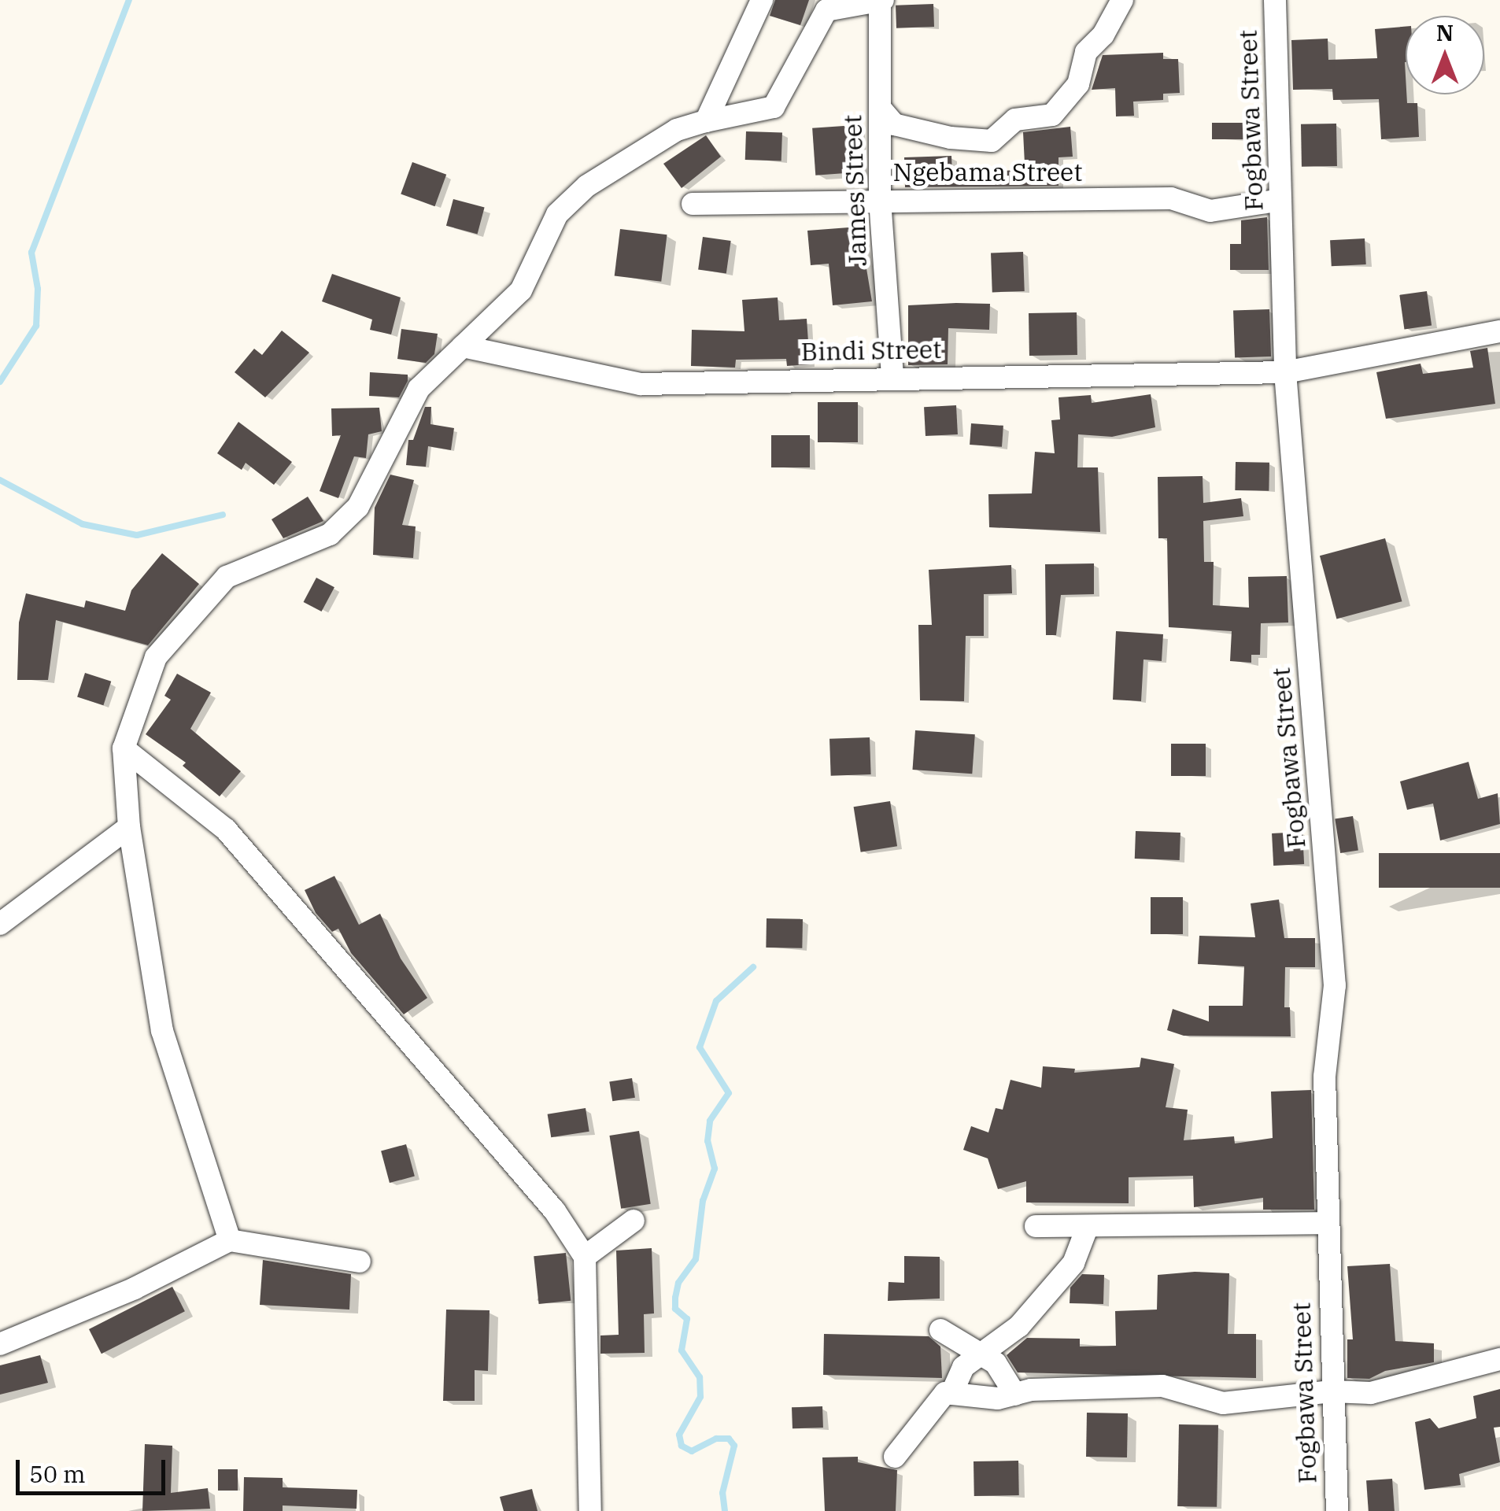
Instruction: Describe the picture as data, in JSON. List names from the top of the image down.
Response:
{
  "streets": {
    "street": [
      "Fogbawa Street",
      "Ngebama Street",
      "James Street",
      "Bindi Street"
    ]
  },
  "crossings": [
    ["Fogbawa Street", "Ngebama Street"],
    ["Fogbawa Street", "Bindi Street"],
    ["Ngebama Street", "James Street"],
    ["James Street", "Bindi Street"]
  ],
  "scale_bar": "50 m",
  "north": "top"
}
